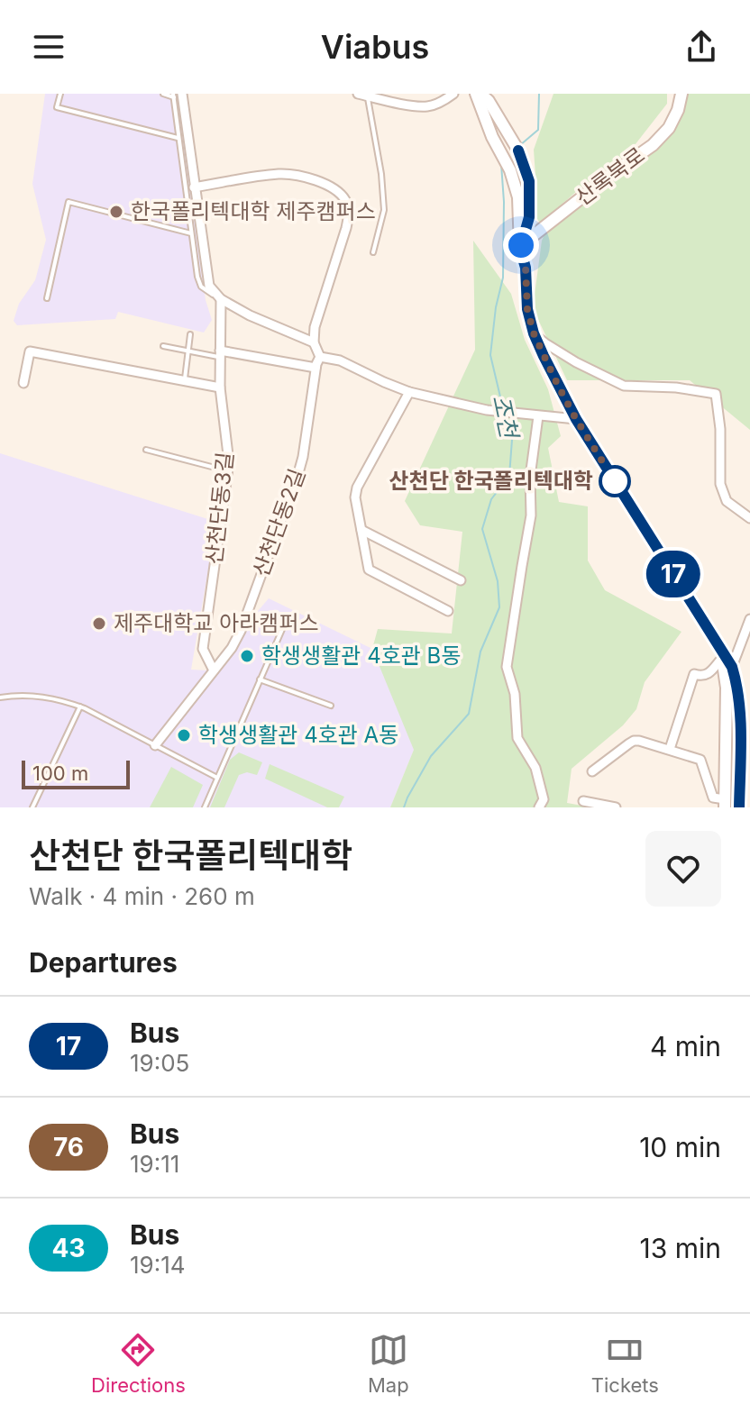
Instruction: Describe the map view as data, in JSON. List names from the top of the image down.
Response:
{
  "streets": {
    "main road": ["산록북로"],
    "street": ["산천단동3길", "산천단동2길"]
  },
  "crossings": [
    ["산천단동3길", "산천단동2길"]
  ],
  "water": ["조천"],
  "places": [
    "한국폴리텍대학 제주캠퍼스",
    "산천단 한국폴리텍대학",
    "제주대학교 아라캠퍼스",
    "학생생활관 4호관 B동",
    "학생생활관 4호관 A동"
  ],
  "lines": ["bus line 17"],
  "scale_bar": "100 m",
  "page": {
    "header": "Viabus",
    "on_map": "17",
    "scale": "100 m",
    "heading": [
      ["산천단 한국폴리텍대학", "Walk · 4 min · 260 m"],
      "Departures"
    ],
    "list": [
      {
        "mark": "17",
        "name": "Bus",
        "note": "19:05",
        "value": "4 min"
      },
      {
        "mark": "76",
        "name": "Bus",
        "note": "19:11",
        "value": "10 min"
      },
      {
        "mark": "43",
        "name": "Bus",
        "note": "19:14",
        "value": "13 min"
      }
    ],
    "tabs": ["Directions", "Map", "Tickets"]
  }
}
